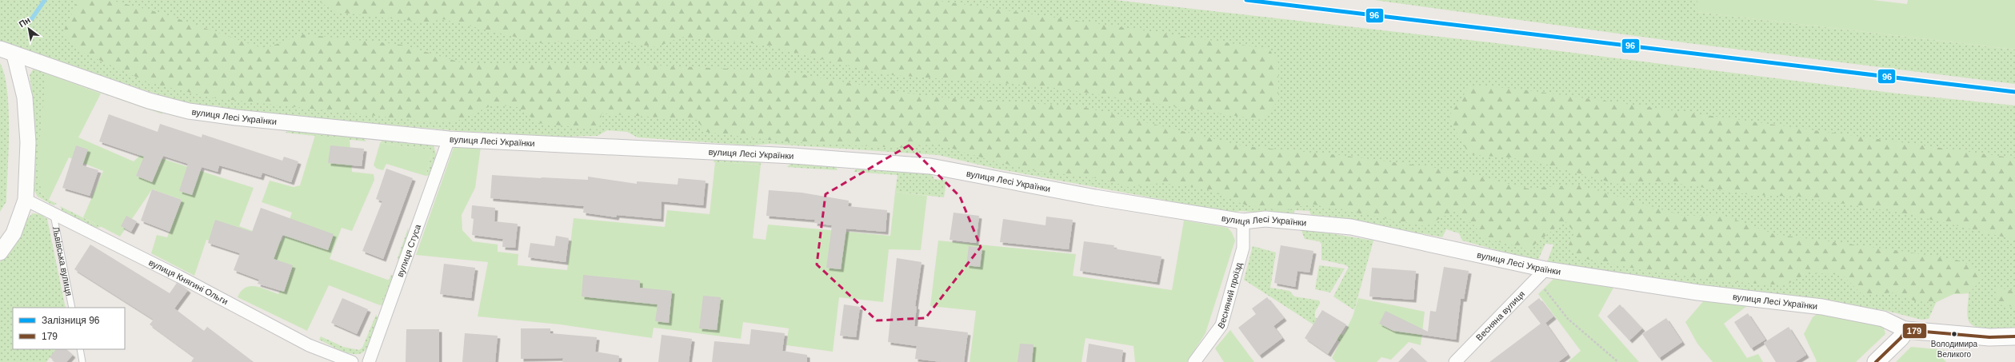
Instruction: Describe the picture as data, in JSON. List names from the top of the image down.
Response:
{
  "streets": {
    "main road": ["вулиця Лесі Українки"],
    "street": [
      "вулиця Стуса",
      "вулиця Княгині Ольги",
      "Весняний проїзд",
      "Весняна вулиця"
    ],
    "lane": ["Львівська вулиця"]
  },
  "crossings": [
    ["вулиця Лесі Українки", "вулиця Стуса"],
    ["вулиця Лесі Українки", "Весняний проїзд"],
    ["вулиця Лесі Українки", "Весняна вулиця"],
    ["Львівська вулиця", "вулиця Княгині Ольги"]
  ],
  "places": ["Володимира Великого"],
  "lines": ["rail line 96", "transit line 179"],
  "legend": ["Залізниця 96", "179"],
  "north": "top left"
}
